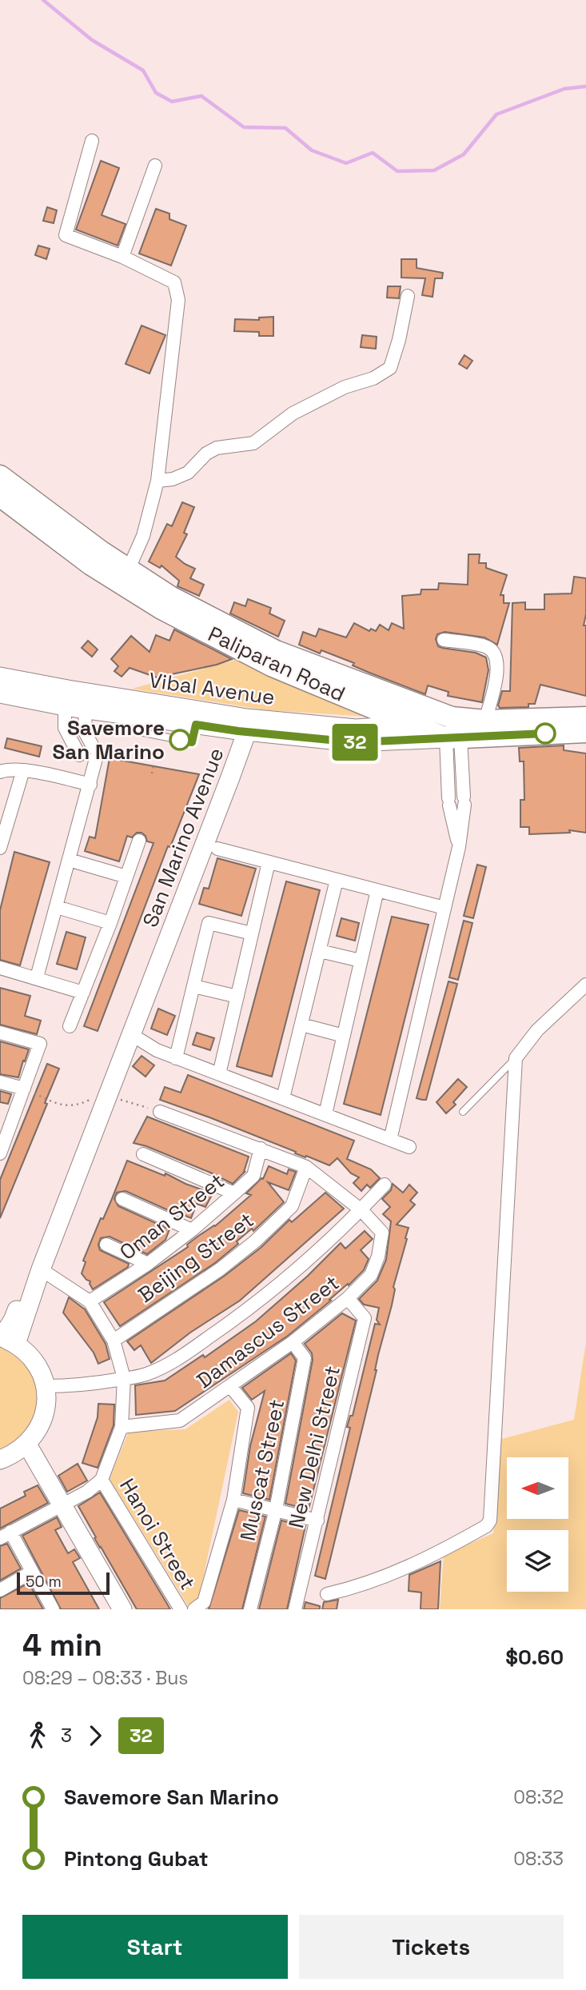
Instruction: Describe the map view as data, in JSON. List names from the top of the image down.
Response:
{
  "streets": {
    "main road": ["Paliparan Road", "Vibal Avenue", "San Marino Avenue"],
    "street": [
      "Oman Street",
      "Beijing Street",
      "Damascus Street",
      "New Delhi Street",
      "Muscat Street",
      "Hanoi Street"
    ]
  },
  "crossings": [
    ["Paliparan Road", "Vibal Avenue"],
    ["Vibal Avenue", "San Marino Avenue"],
    ["Oman Street", "Damascus Street"],
    ["Beijing Street", "Damascus Street"],
    ["Damascus Street", "New Delhi Street"],
    ["Damascus Street", "Muscat Street"]
  ],
  "places": ["Savemore San Marino"],
  "lines": ["bus line 32"],
  "scale_bar": "50 m",
  "north": "left",
  "page": {
    "on_map": "32",
    "scale": "50 m",
    "heading": ["4 min", "08:29 – 08:33 · Bus", "$0.60"],
    "legs": ["3", "32"],
    "list": [
      {
        "name": "Savemore San Marino",
        "value": "08:32"
      },
      {
        "name": "Pintong Gubat",
        "value": "08:33"
      }
    ],
    "buttons": ["Start", "Tickets"]
  }
}
